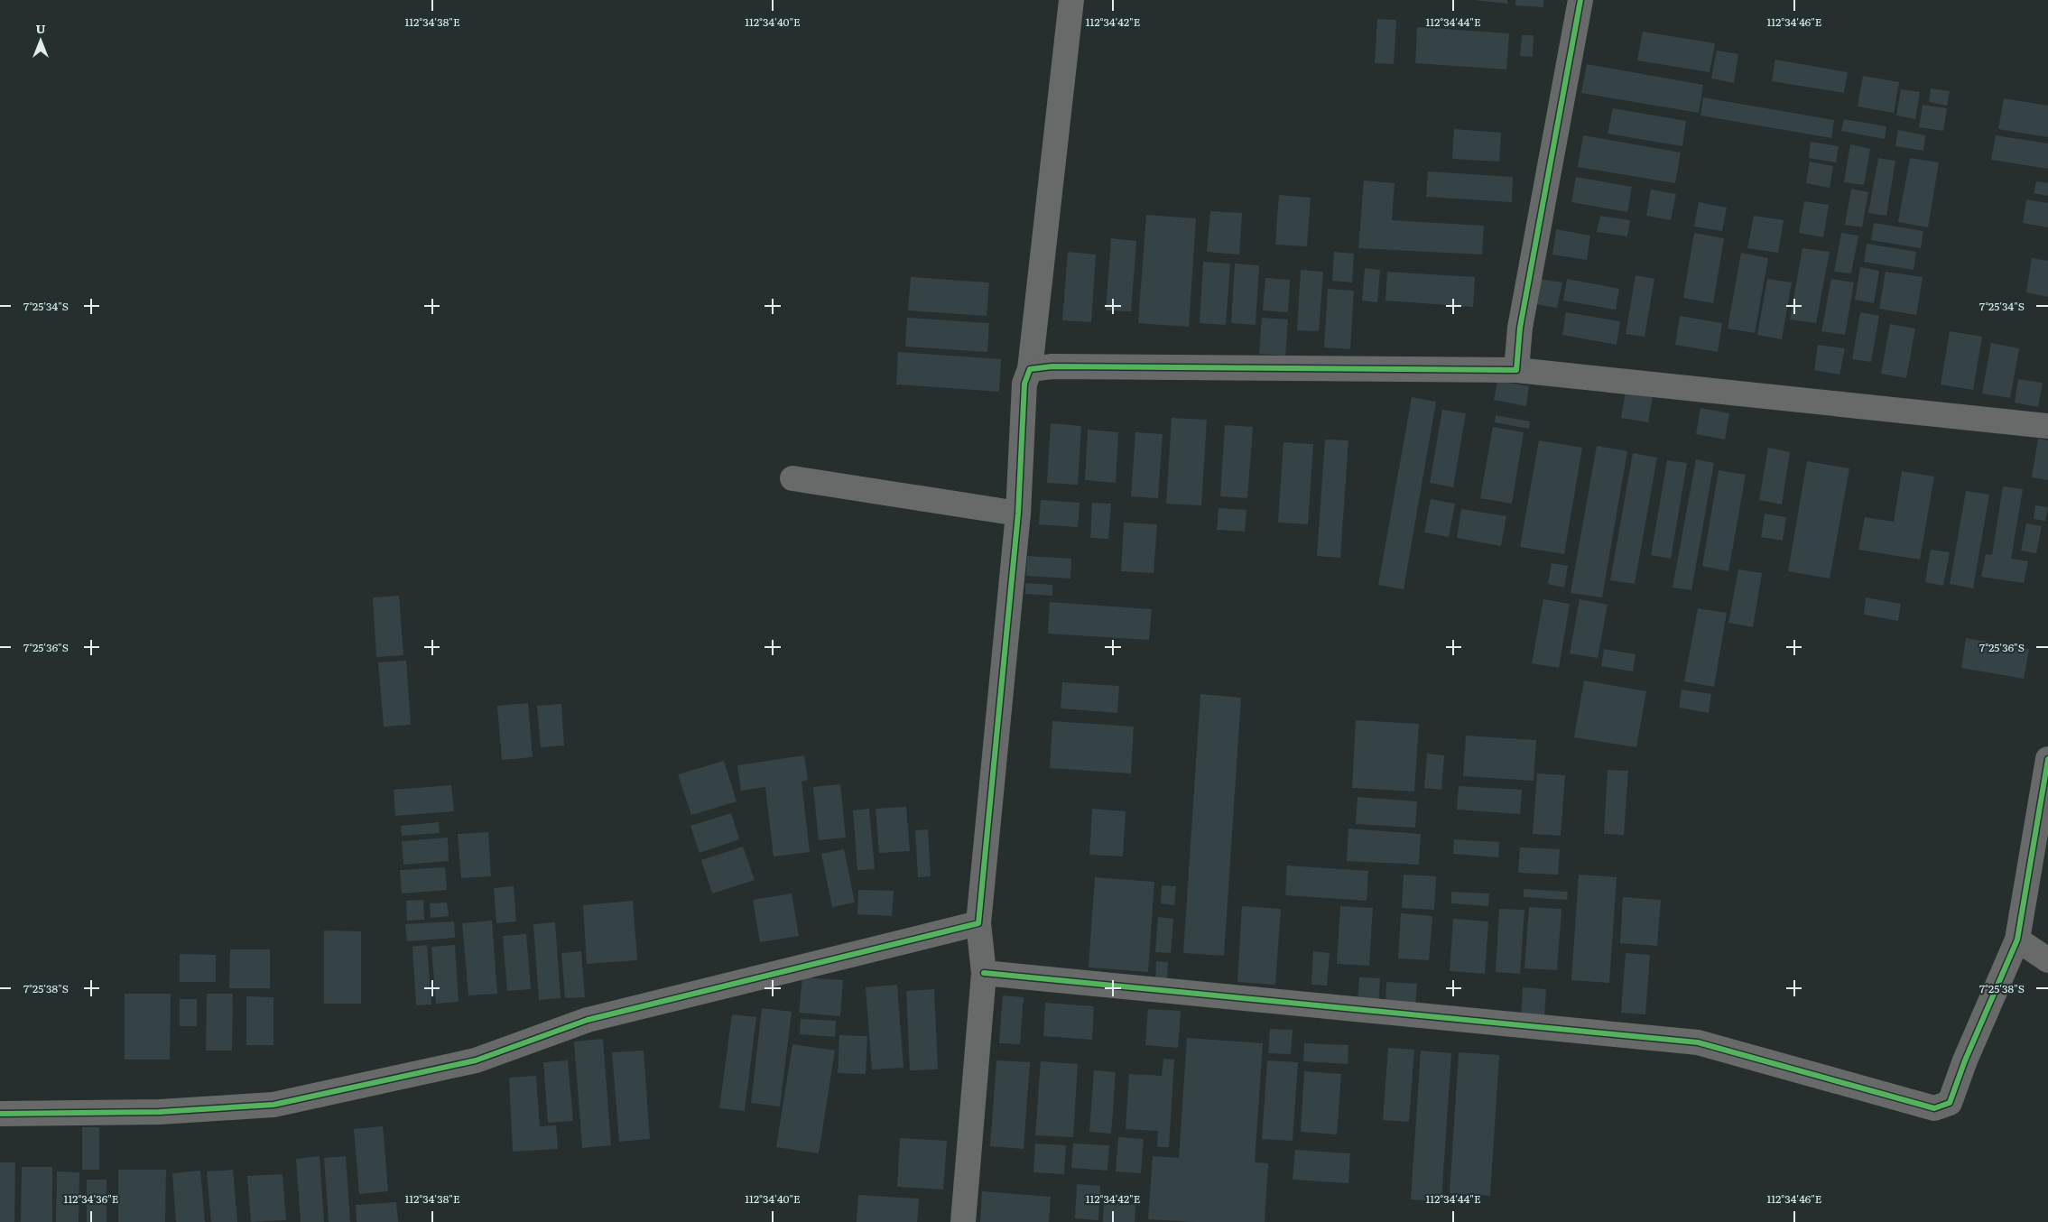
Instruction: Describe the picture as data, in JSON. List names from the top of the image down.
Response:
{
  "north": "top",
  "coordinates": [
    "112°34'38\"E",
    "112°34'40\"E",
    "112°34'42\"E",
    "112°34'44\"E",
    "112°34'46\"E",
    "7°25'34\"S",
    "7°25'36\"S",
    "7°25'38\"S",
    "112°34'36\"E"
  ]
}
